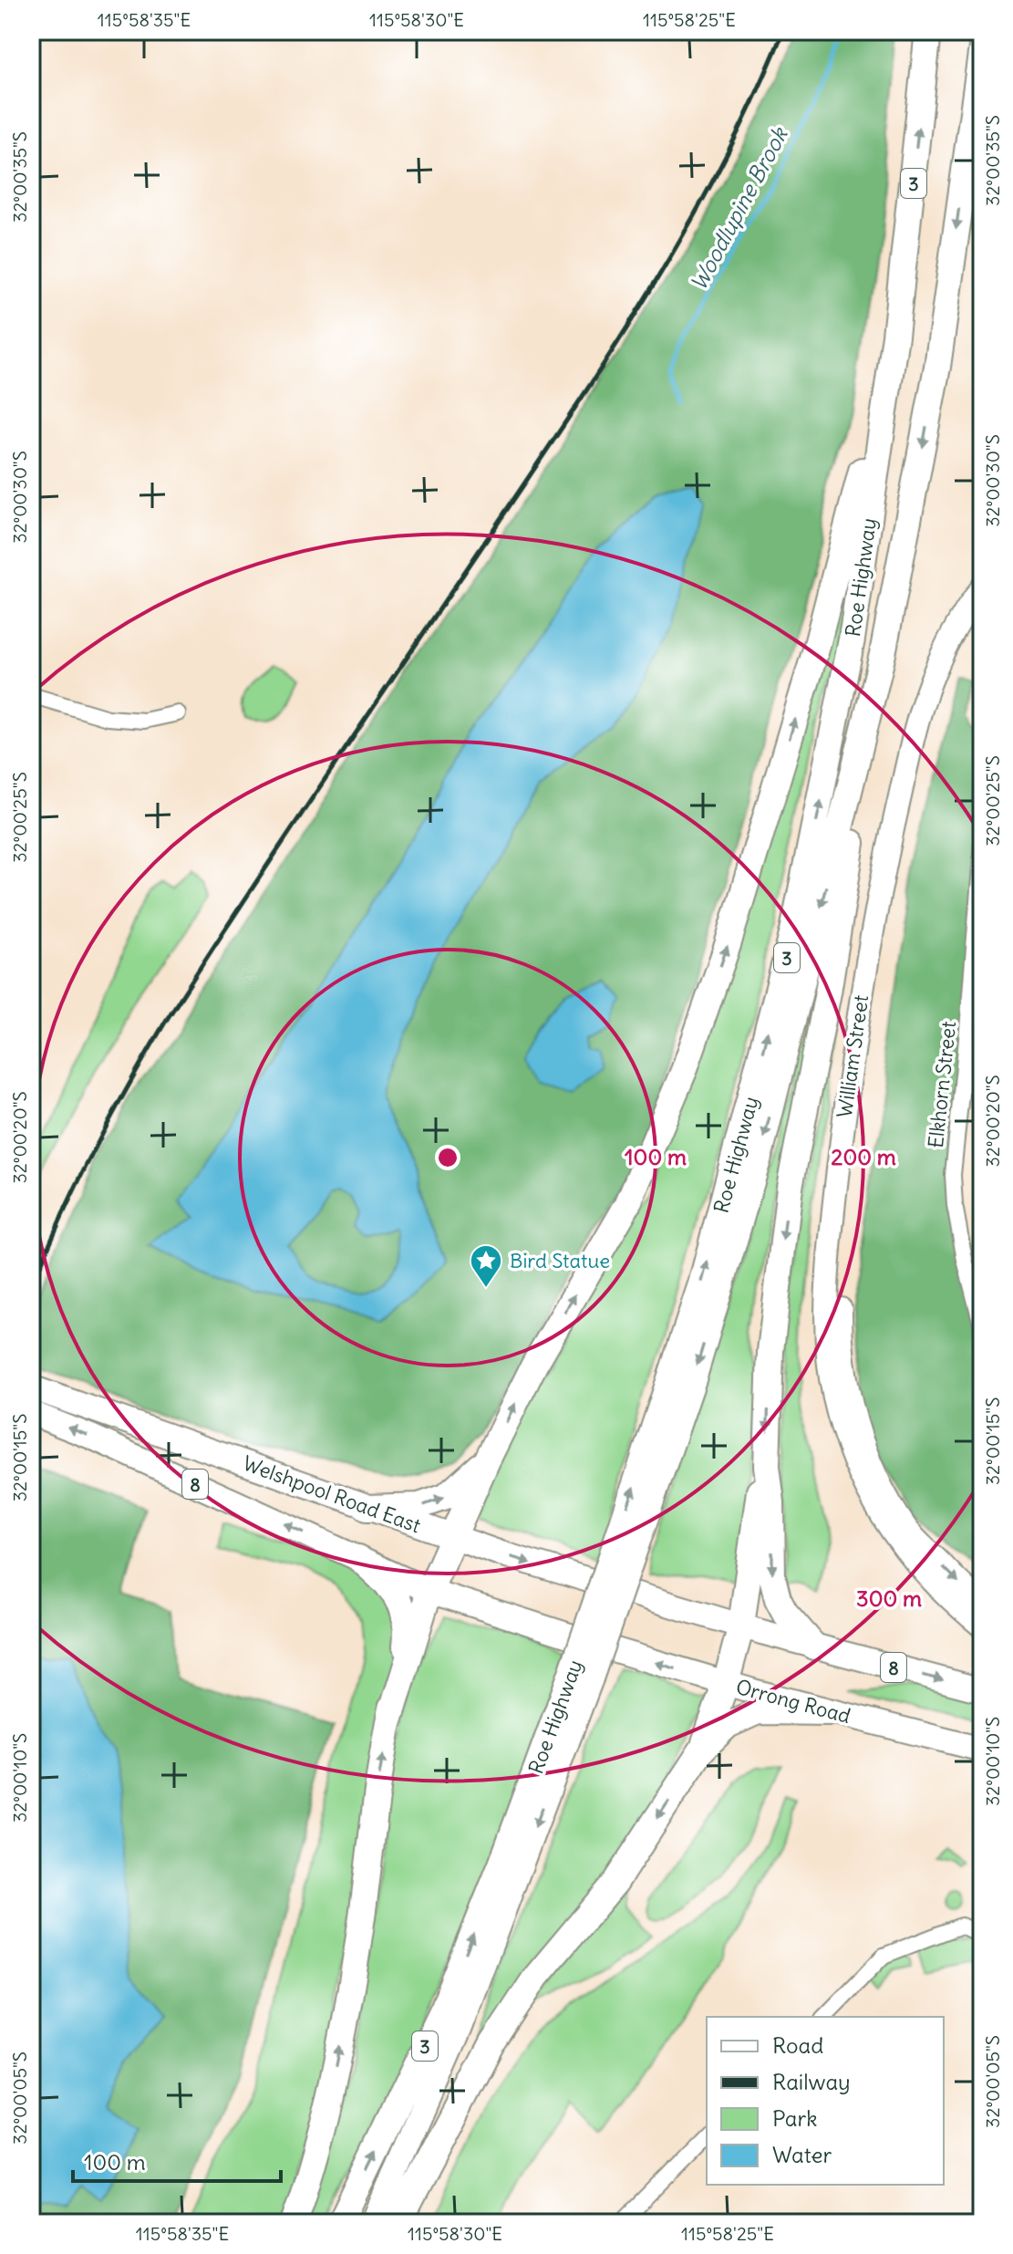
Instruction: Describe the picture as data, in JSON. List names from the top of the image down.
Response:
{
  "streets": {
    "highway": [
      "3",
      "Roe Highway",
      "8",
      "Welshpool Road East",
      "Orrong Road"
    ],
    "main road": ["William Street"],
    "street": ["Elkhorn Street"]
  },
  "crossings": [
    ["Roe Highway", "8"],
    ["Roe Highway", "Welshpool Road East"],
    ["8", "Welshpool Road East"],
    ["Welshpool Road East", "Orrong Road"]
  ],
  "water": ["Woodlupine Brook"],
  "places": {
    "place": ["Bird Statue"]
  },
  "legend": [
    "Road",
    "Railway",
    "Park",
    "Water"
  ],
  "scale_bar": "100 m",
  "coordinates": [
    "115°58'35\"E",
    "115°58'30\"E",
    "115°58'25\"E",
    "32°00'35\"S",
    "32°00'30\"S",
    "32°00'25\"S",
    "32°00'20\"S",
    "32°00'15\"S",
    "32°00'10\"S",
    "32°00'05\"S"
  ],
  "rings": ["100 m", "200 m", "300 m"]
}
